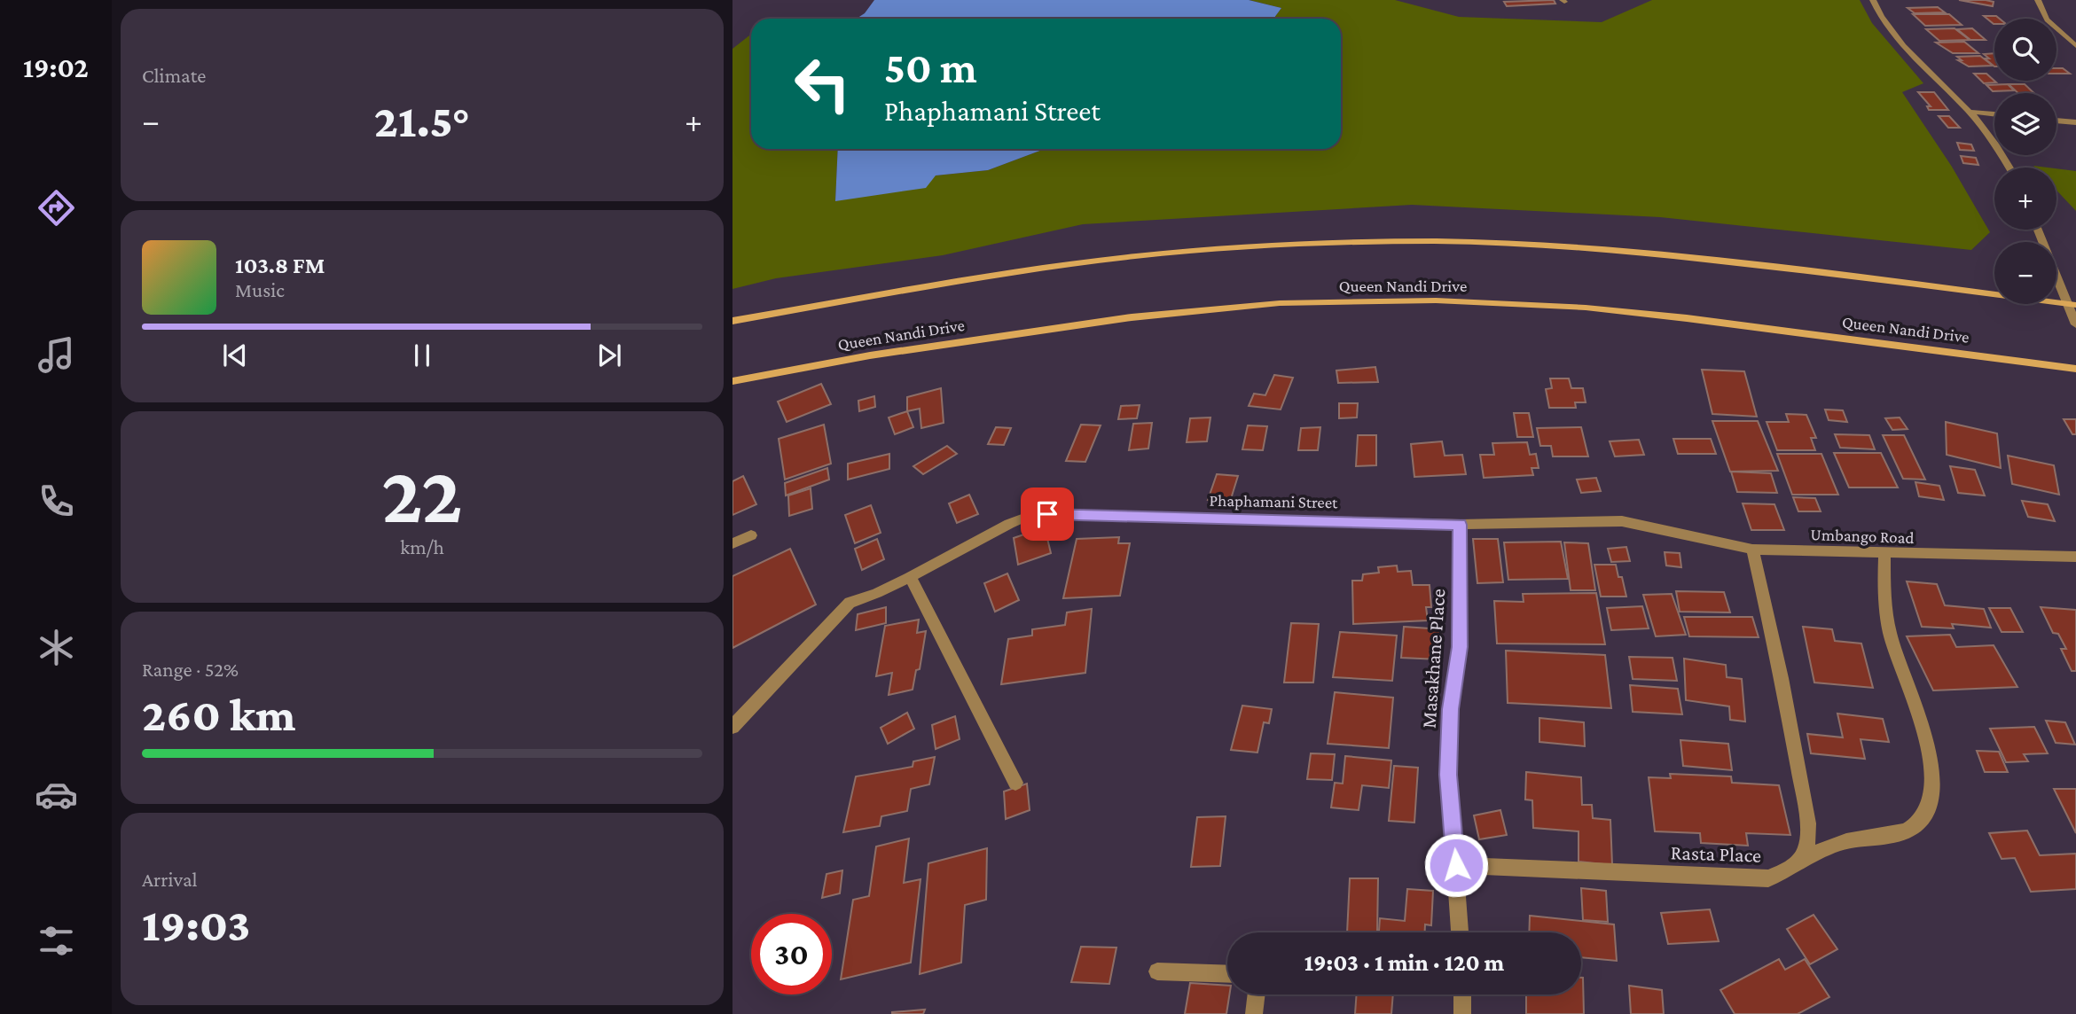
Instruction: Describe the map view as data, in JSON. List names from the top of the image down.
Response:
{
  "streets": {
    "main road": ["Queen Nandi Drive"],
    "street": [
      "Phaphamani Street",
      "Umbango Road",
      "Masakhane Place",
      "Rasta Place"
    ]
  },
  "crossings": [
    ["Phaphamani Street", "Umbango Road"],
    ["Phaphamani Street", "Masakhane Place"],
    ["Umbango Road", "Rasta Place"],
    ["Masakhane Place", "Rasta Place"]
  ],
  "page": {
    "tabs": "19:02",
    "tile": [
      "Climate",
      ["22", "km/h"],
      ["Range · 52%", "260 km"],
      ["Arrival", "19:03"]
    ],
    "map_buttons": ["+", "−"],
    "turn": ["50 m", "Phaphamani Street"],
    "heat": ["−", "21.5°", "+"],
    "song": ["103.8 FM", "Music"],
    "limit": "30",
    "trip": "19:03 · 1 min · 120 m"
  }
}
